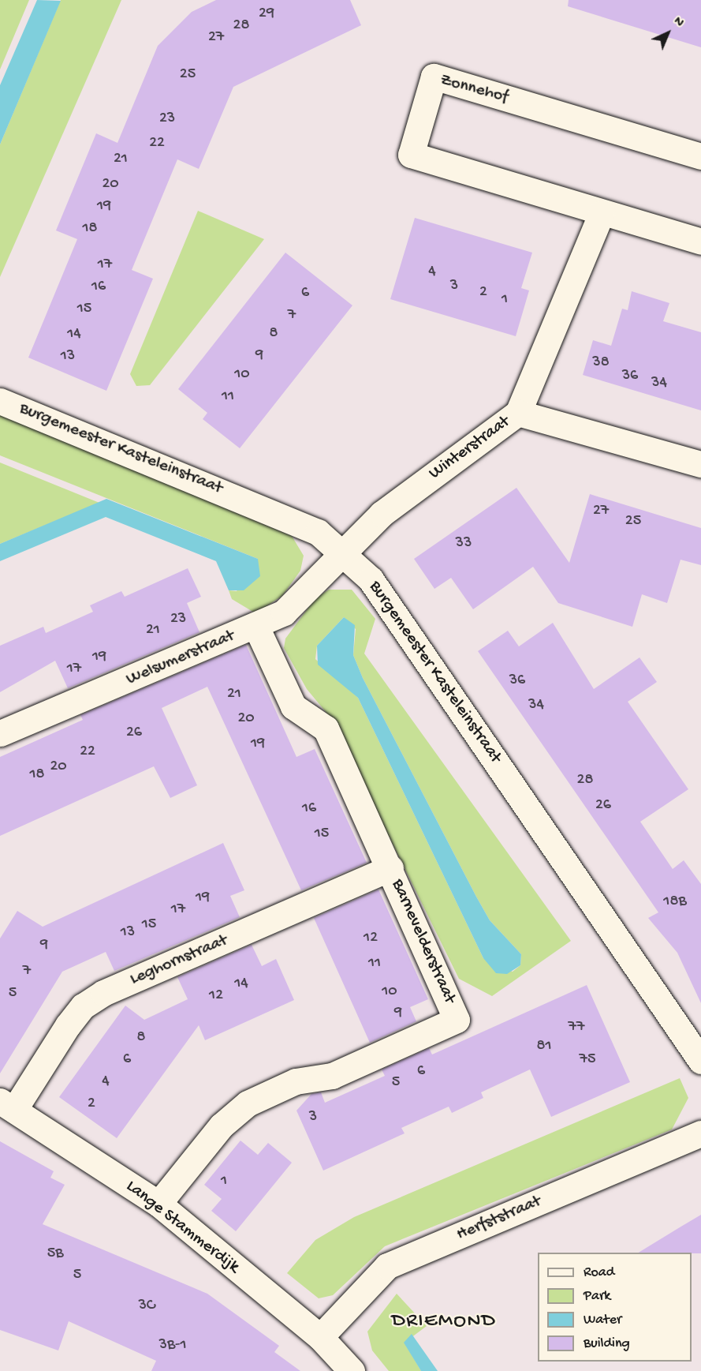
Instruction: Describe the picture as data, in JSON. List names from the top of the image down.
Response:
{
  "streets": {
    "street": [
      "Zonnehof",
      "Winterstraat",
      "Burgemeester Kasteleinstraat",
      "Welsumerstraat",
      "Barnevelderstraat",
      "Leghornstraat",
      "Herfststraat",
      "Lange Stammerdijk"
    ]
  },
  "crossings": [
    ["Winterstraat", "Burgemeester Kasteleinstraat"],
    ["Winterstraat", "Welsumerstraat"],
    ["Burgemeester Kasteleinstraat", "Welsumerstraat"],
    ["Welsumerstraat", "Barnevelderstraat"],
    ["Barnevelderstraat", "Leghornstraat"],
    ["Barnevelderstraat", "Lange Stammerdijk"],
    ["Leghornstraat", "Lange Stammerdijk"],
    ["Herfststraat", "Lange Stammerdijk"]
  ],
  "districts": ["DRIEMOND"],
  "house_numbers": [
    "29",
    "28",
    "27",
    "25",
    "23",
    "22",
    "21",
    "20",
    "19",
    "18",
    "17",
    "4",
    "3",
    "16",
    "2",
    "6",
    "1",
    "15",
    "7",
    "8",
    "14",
    "9",
    "13",
    "38",
    "10",
    "36",
    "34",
    "11",
    "27",
    "25",
    "33",
    "23",
    "21",
    "19",
    "17",
    "36",
    "21",
    "34",
    "20",
    "26",
    "19",
    "22",
    "20",
    "18",
    "28",
    "26",
    "16",
    "15",
    "19",
    "18B",
    "17",
    "15",
    "13",
    "12",
    "9",
    "11",
    "7",
    "14",
    "10",
    "5",
    "12",
    "9",
    "77",
    "8",
    "81",
    "6",
    "75",
    "6",
    "4",
    "5",
    "2",
    "3",
    "1",
    "5B",
    "5",
    "3C",
    "3B-1"
  ],
  "legend": [
    "Road",
    "Park",
    "Water",
    "Building"
  ],
  "north": "top right"
}
